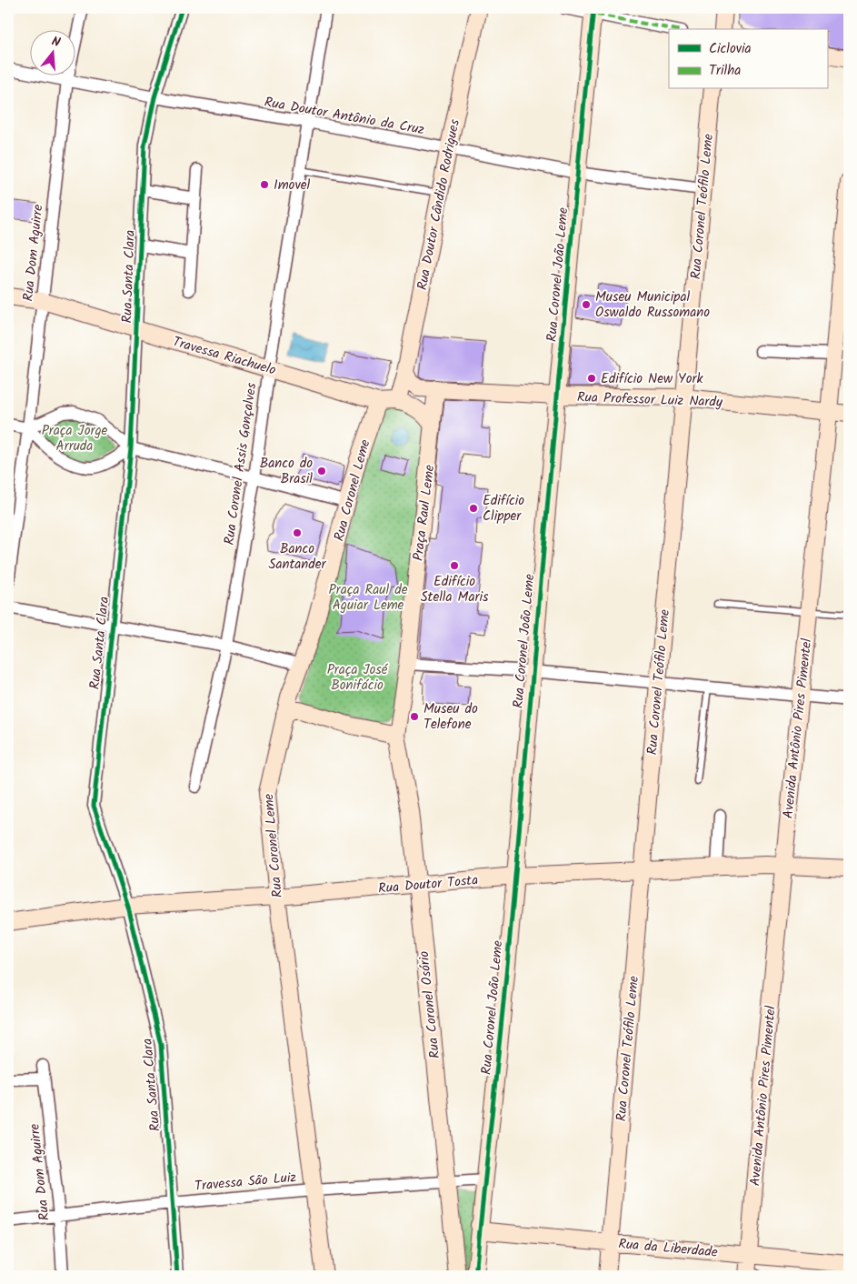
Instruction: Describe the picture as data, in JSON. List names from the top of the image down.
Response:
{
  "streets": {
    "street": [
      "Rua Doutor Antônio da Cruz",
      "Rua Doutor Cândido Rodrigues",
      "Rua Coronel Teófilo Leme",
      "Rua Dom Aguirre",
      "Rua Coronel João Leme",
      "Rua Santa Clara",
      "Travessa Riachuelo",
      "Rua Professor Luiz Nardy",
      "Rua Coronel Assis Gonçalves",
      "Rua Coronel Leme",
      "Praça Raul Leme",
      "Avenida Antônio Pires Pimentel",
      "Rua Doutor Tosta",
      "Rua Coronel Osório",
      "Travessa São Luiz",
      "Rua da Liberdade"
    ]
  },
  "crossings": [
    ["Rua Doutor Antônio da Cruz", "Rua Doutor Cândido Rodrigues"],
    ["Rua Doutor Antônio da Cruz", "Rua Coronel Teófilo Leme"],
    ["Rua Doutor Antônio da Cruz", "Rua Dom Aguirre"],
    ["Rua Doutor Antônio da Cruz", "Rua Coronel João Leme"],
    ["Rua Doutor Antônio da Cruz", "Rua Santa Clara"],
    ["Rua Doutor Antônio da Cruz", "Rua Coronel Assis Gonçalves"],
    ["Rua Doutor Cândido Rodrigues", "Travessa Riachuelo"],
    ["Rua Doutor Cândido Rodrigues", "Rua Professor Luiz Nardy"],
    ["Rua Coronel Teófilo Leme", "Rua Professor Luiz Nardy"],
    ["Rua Coronel Teófilo Leme", "Rua Doutor Tosta"],
    ["Rua Coronel Teófilo Leme", "Rua da Liberdade"],
    ["Rua Dom Aguirre", "Travessa Riachuelo"],
    ["Rua Dom Aguirre", "Travessa São Luiz"],
    ["Rua Coronel João Leme", "Rua Professor Luiz Nardy"],
    ["Rua Coronel João Leme", "Rua Doutor Tosta"],
    ["Rua Coronel João Leme", "Travessa São Luiz"],
    ["Rua Coronel João Leme", "Rua da Liberdade"],
    ["Rua Santa Clara", "Travessa Riachuelo"],
    ["Rua Santa Clara", "Rua Doutor Tosta"],
    ["Rua Santa Clara", "Travessa São Luiz"],
    ["Travessa Riachuelo", "Rua Coronel Assis Gonçalves"],
    ["Travessa Riachuelo", "Rua Coronel Leme"],
    ["Travessa Riachuelo", "Praça Raul Leme"],
    ["Rua Professor Luiz Nardy", "Praça Raul Leme"],
    ["Rua Professor Luiz Nardy", "Avenida Antônio Pires Pimentel"],
    ["Rua Coronel Leme", "Rua Doutor Tosta"],
    ["Rua Coronel Leme", "Travessa São Luiz"],
    ["Avenida Antônio Pires Pimentel", "Rua Doutor Tosta"],
    ["Avenida Antônio Pires Pimentel", "Rua da Liberdade"],
    ["Rua Doutor Tosta", "Rua Coronel Osório"],
    ["Rua Coronel Osório", "Travessa São Luiz"]
  ],
  "parks": ["Praça Jorge Arruda", "Praça Raul de Aguiar Leme", "Praça José Bonifácio"],
  "places": [
    "Imovel",
    "Museu Municipal Oswaldo Russomano",
    "Edifício New York",
    "Banco do Brasil",
    "Edifício Clipper",
    "Banco Santander",
    "Edifício Stella Maris",
    "Museu do Telefone"
  ],
  "legend": ["Ciclovia", "Trilha"],
  "north": "top"
}
